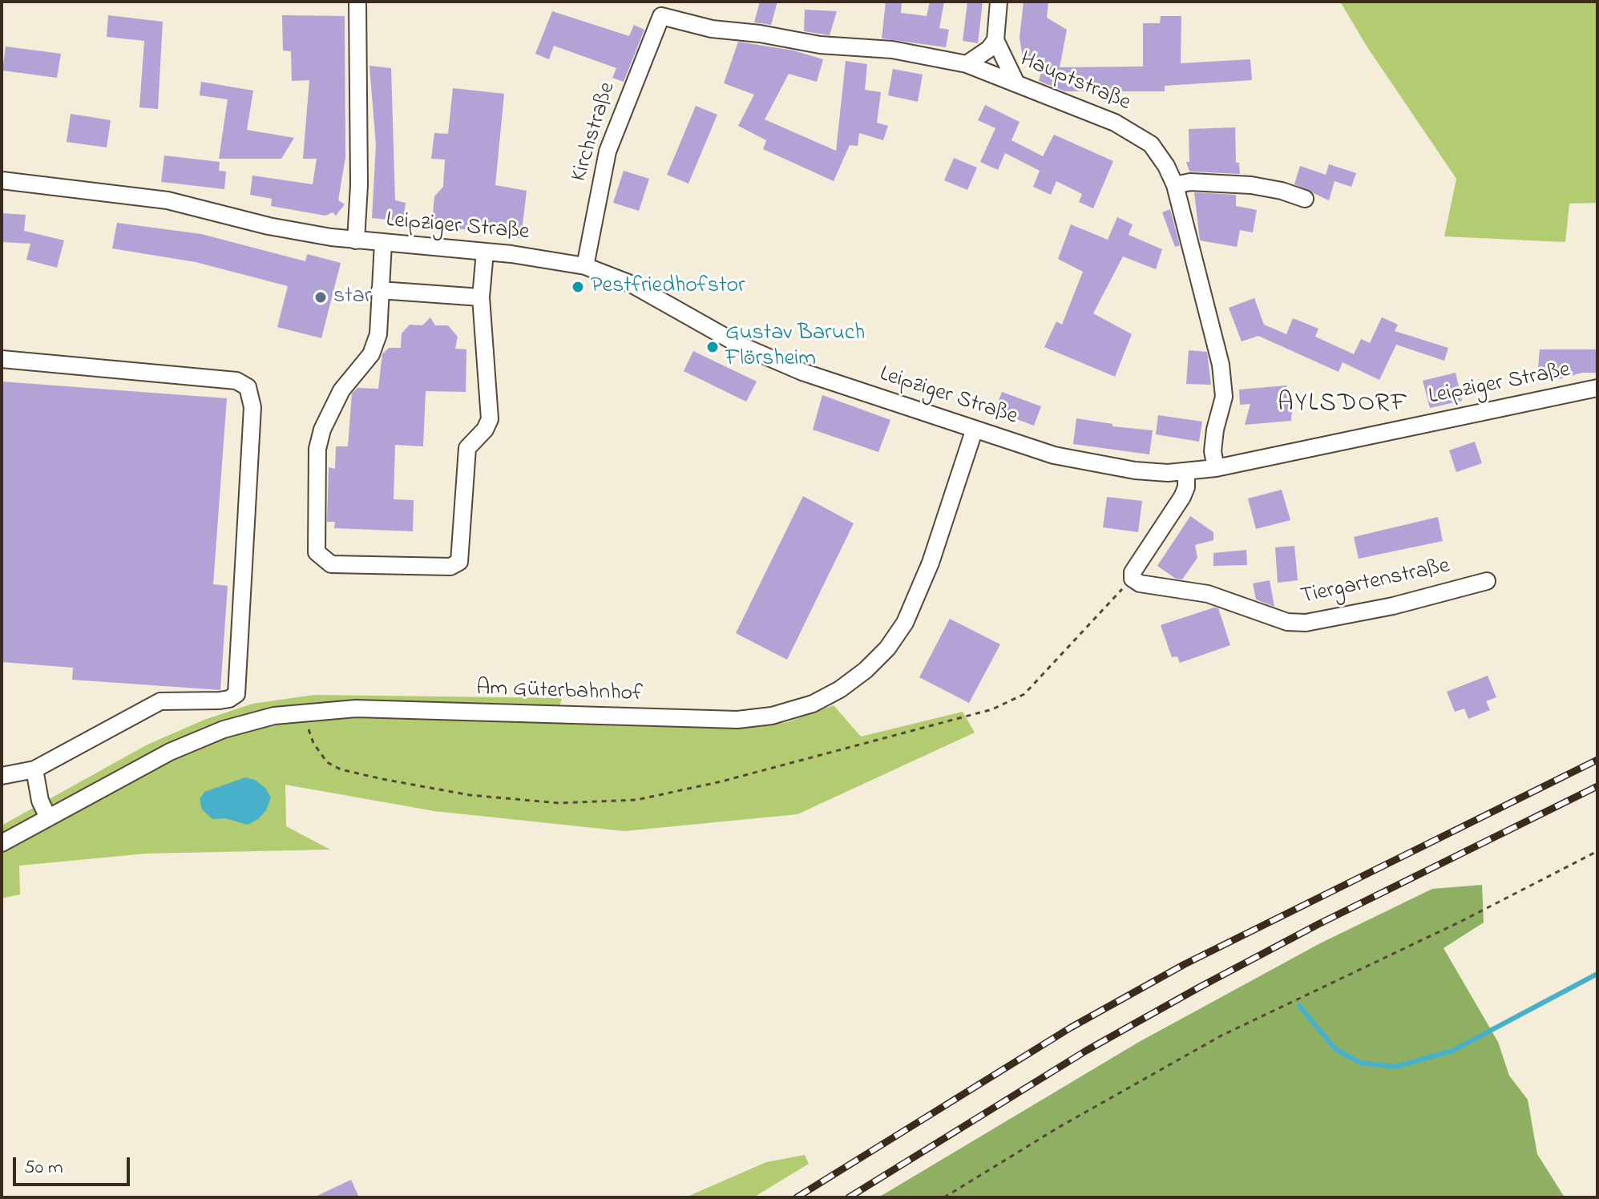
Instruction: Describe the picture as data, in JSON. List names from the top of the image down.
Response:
{
  "streets": {
    "street": [
      "Hauptstraße",
      "Kirchstraße",
      "Leipziger Straße",
      "Tiergartenstraße",
      "Am Güterbahnhof"
    ]
  },
  "crossings": [
    ["Hauptstraße", "Kirchstraße"],
    ["Hauptstraße", "Leipziger Straße"],
    ["Kirchstraße", "Leipziger Straße"],
    ["Leipziger Straße", "Am Güterbahnhof"]
  ],
  "districts": ["AYLSDORF"],
  "places": ["Pestfriedhofstor", "star", "Gustav Baruch Flörsheim"],
  "scale_bar": "50 m"
}
